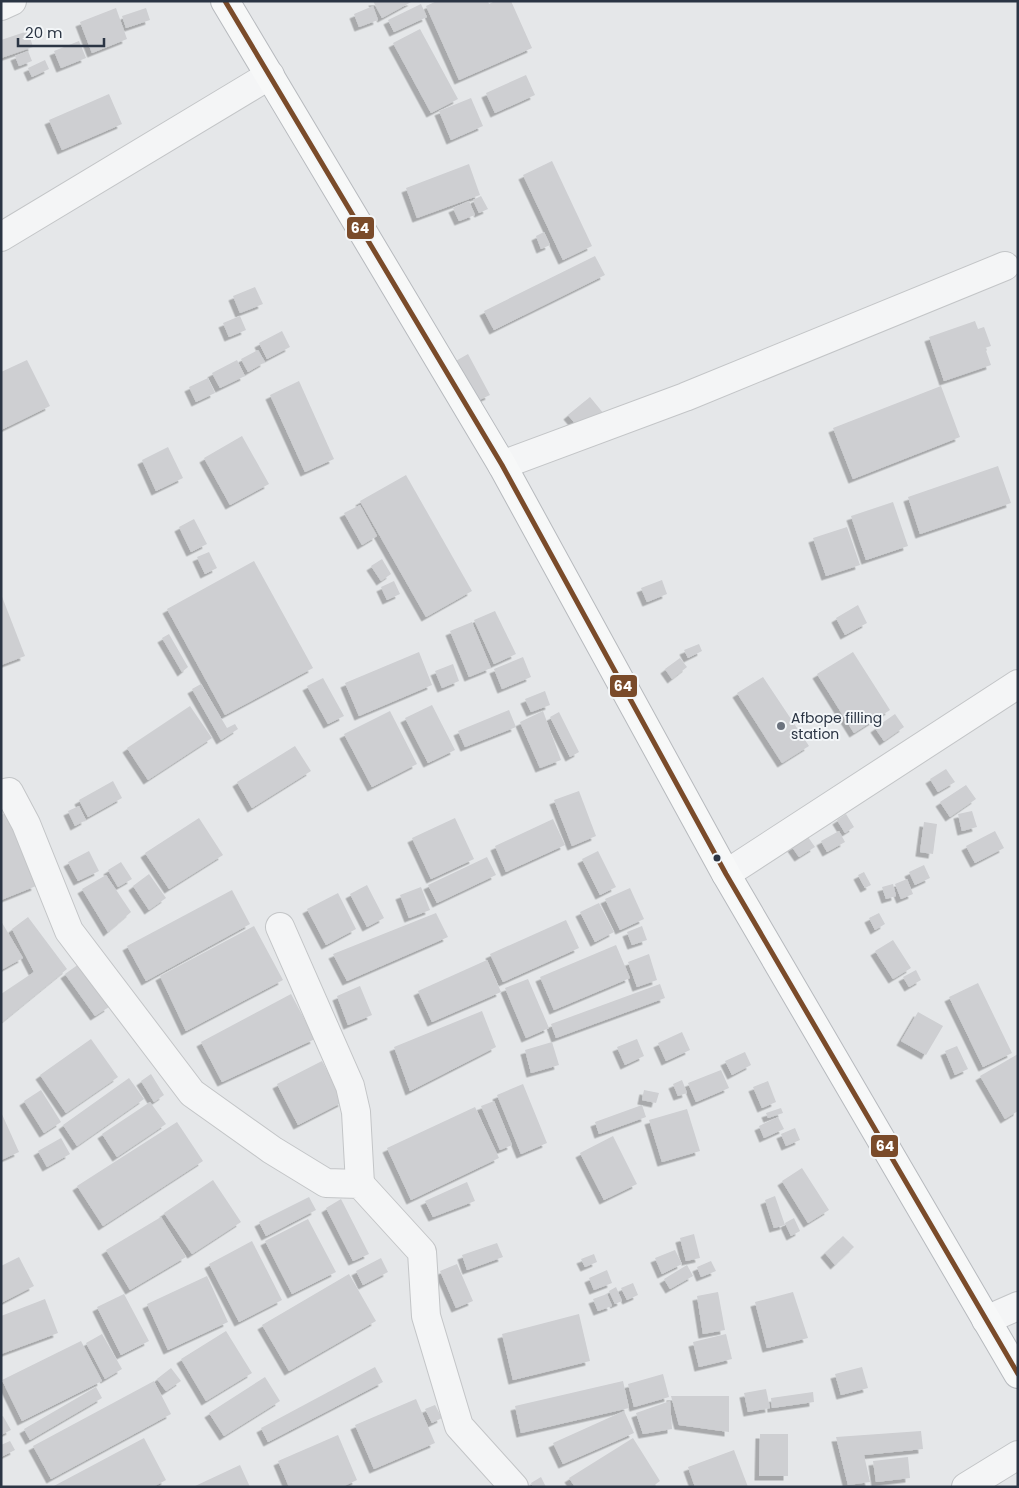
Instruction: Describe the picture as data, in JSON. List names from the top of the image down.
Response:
{
  "places": ["Afbope filling station"],
  "lines": ["transit line 64"],
  "scale_bar": "20 m"
}
